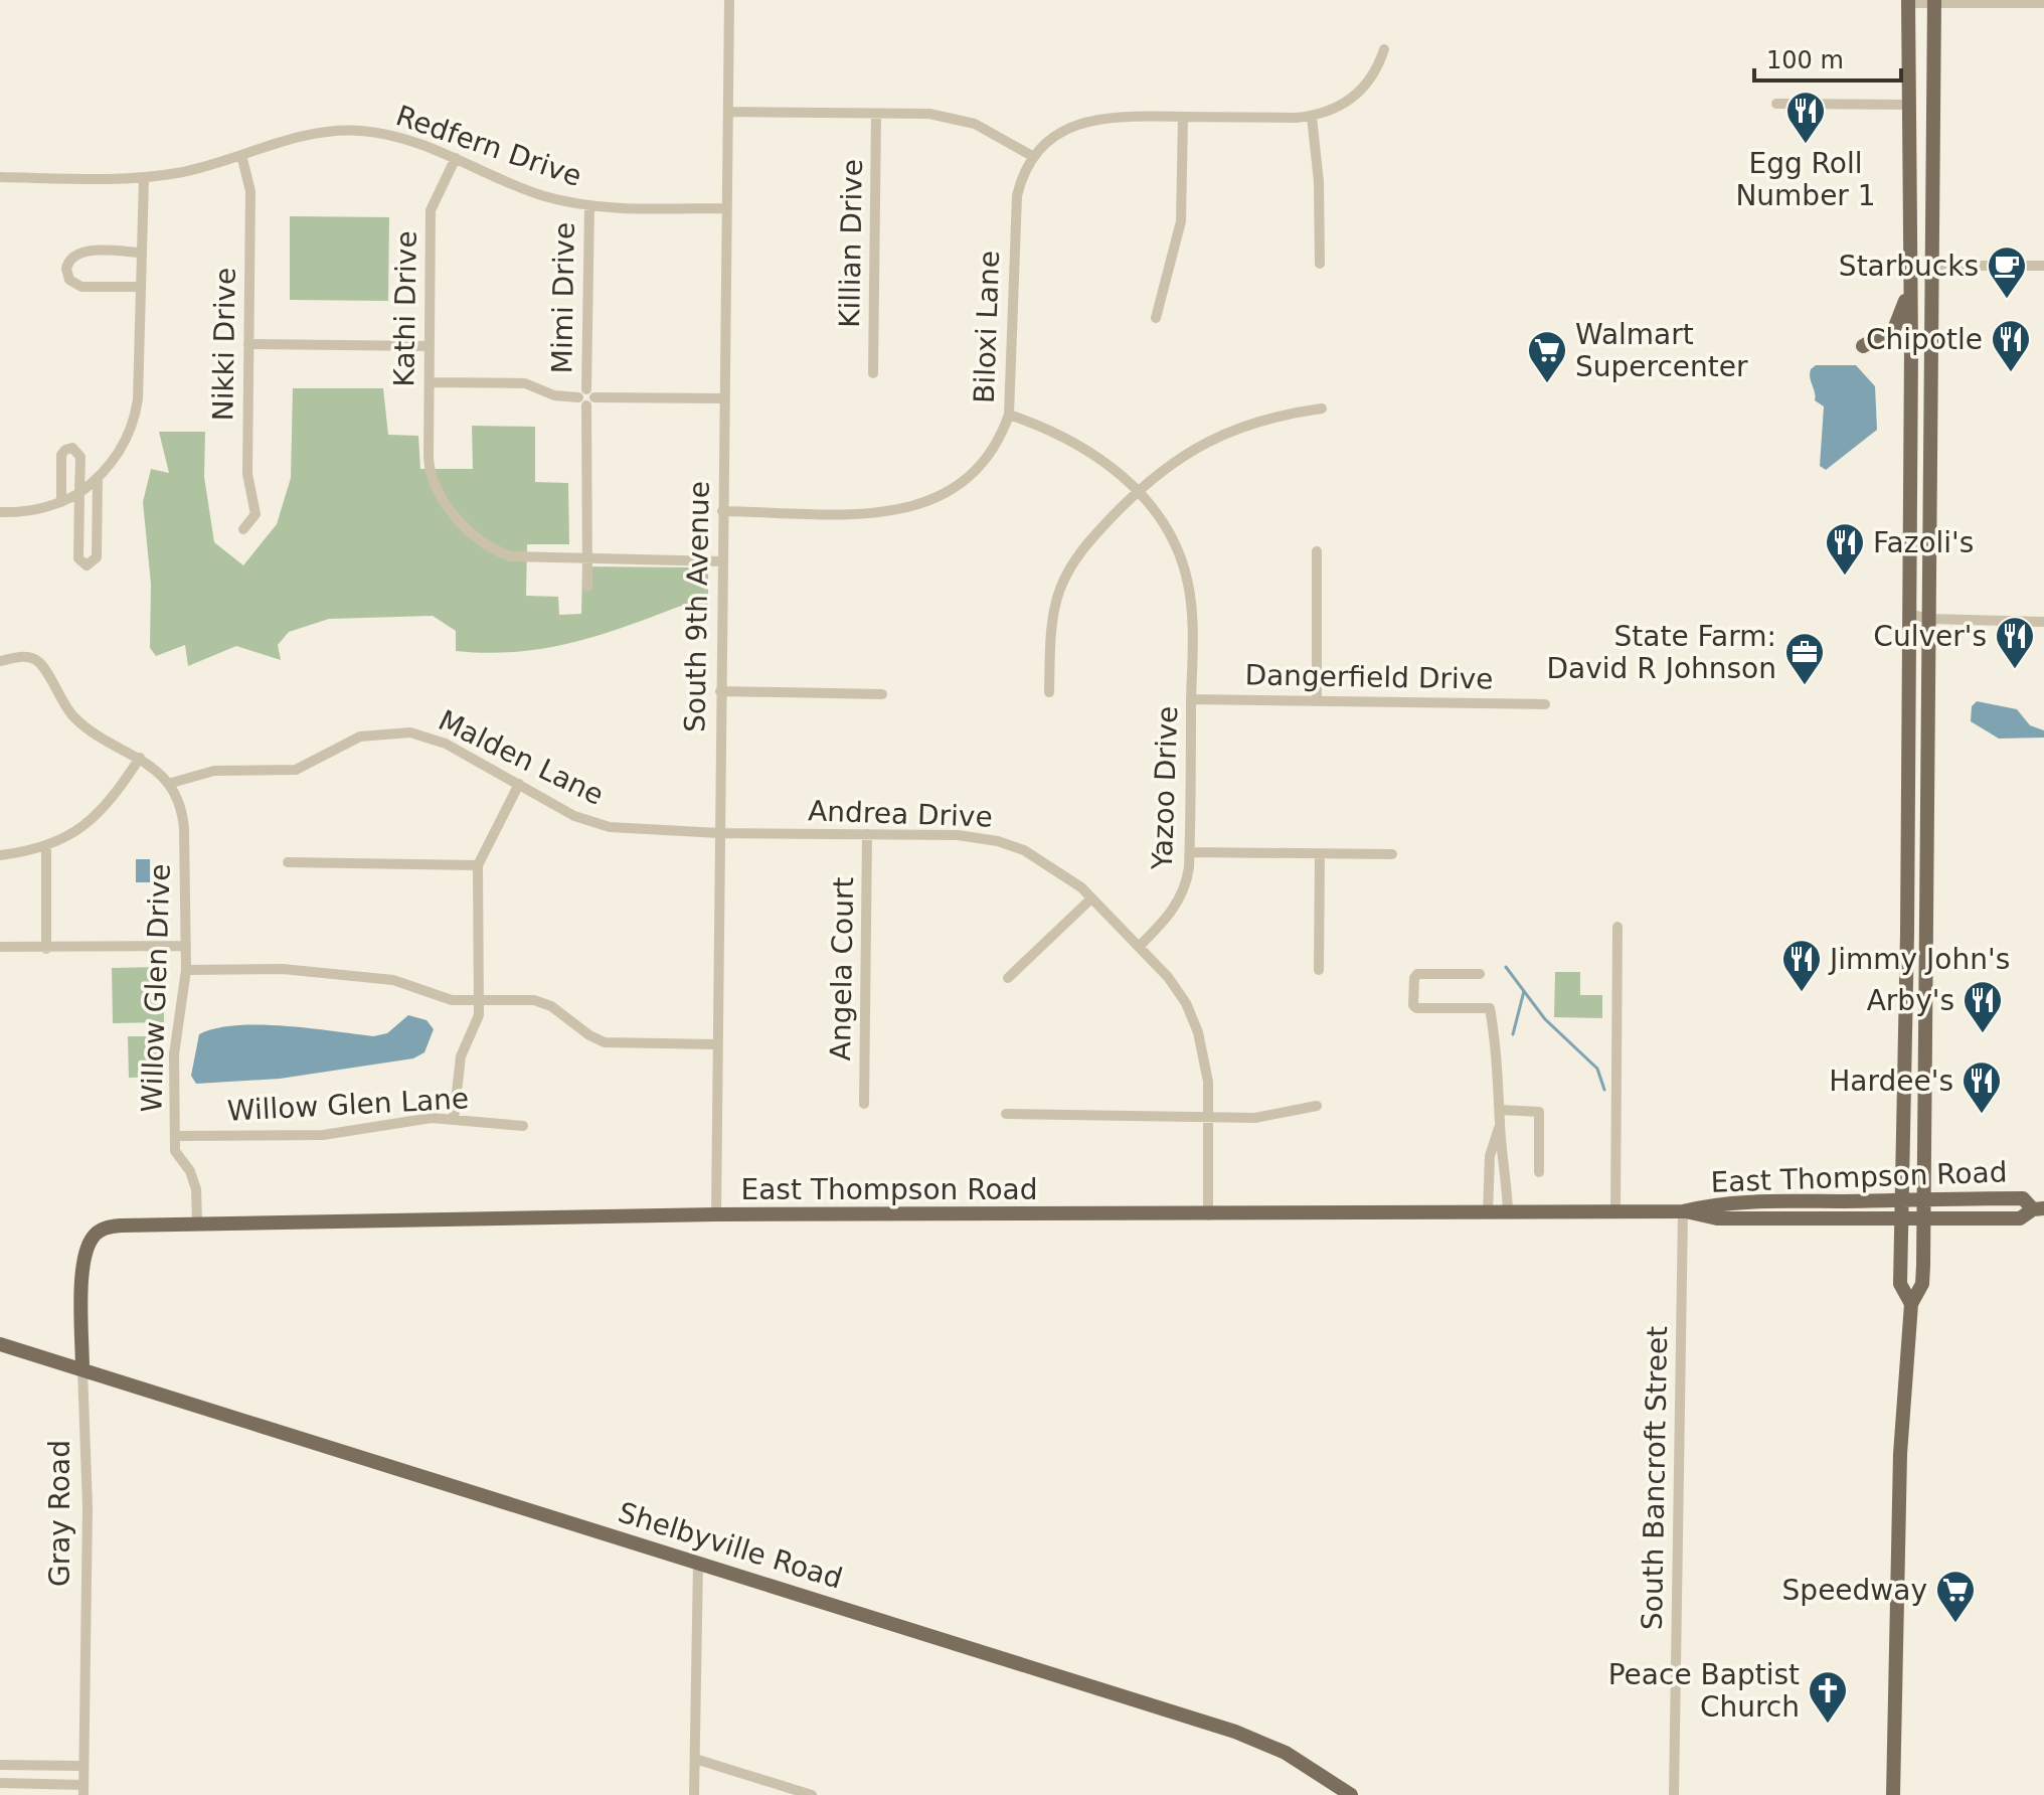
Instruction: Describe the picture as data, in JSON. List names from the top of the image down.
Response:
{
  "streets": {
    "main road": ["East Thompson Road", "Gray Road", "Shelbyville Road"],
    "street": [
      "Redfern Drive",
      "Killian Drive",
      "Mimi Drive",
      "Kathi Drive",
      "Biloxi Lane",
      "Nikki Drive",
      "South 9th Avenue",
      "Dangerfield Drive",
      "Malden Lane",
      "Yazoo Drive",
      "Andrea Drive",
      "Angela Court",
      "Willow Glen Drive",
      "Willow Glen Lane",
      "South Bancroft Street"
    ]
  },
  "crossings": [
    ["Redfern Drive", "Mimi Drive"],
    ["Redfern Drive", "Kathi Drive"],
    ["Redfern Drive", "Nikki Drive"],
    ["Redfern Drive", "South 9th Avenue"],
    ["Mimi Drive", "Kathi Drive"],
    ["Mimi Drive", "South 9th Avenue"],
    ["Biloxi Lane", "South 9th Avenue"],
    ["Biloxi Lane", "Yazoo Drive"],
    ["South 9th Avenue", "Malden Lane"],
    ["South 9th Avenue", "Andrea Drive"],
    ["South 9th Avenue", "East Thompson Road"],
    ["Dangerfield Drive", "Yazoo Drive"],
    ["Malden Lane", "Andrea Drive"],
    ["Malden Lane", "Willow Glen Drive"],
    ["Yazoo Drive", "Andrea Drive"],
    ["Andrea Drive", "Angela Court"],
    ["Willow Glen Drive", "Willow Glen Lane"],
    ["Willow Glen Drive", "East Thompson Road"],
    ["East Thompson Road", "South Bancroft Street"],
    ["East Thompson Road", "Gray Road"],
    ["Gray Road", "Shelbyville Road"]
  ],
  "places": {
    "restaurant": [
      "Egg Roll Number 1",
      "Chipotle",
      "Fazoli's",
      "Culver's",
      "Jimmy John's",
      "Arby's",
      "Hardee's"
    ],
    "cafe": ["Starbucks"],
    "supermarket": ["Walmart Supercenter", "Speedway"],
    "office": ["State Farm: David R Johnson"],
    "church": ["Peace Baptist Church"]
  },
  "scale_bar": "100 m"
}
